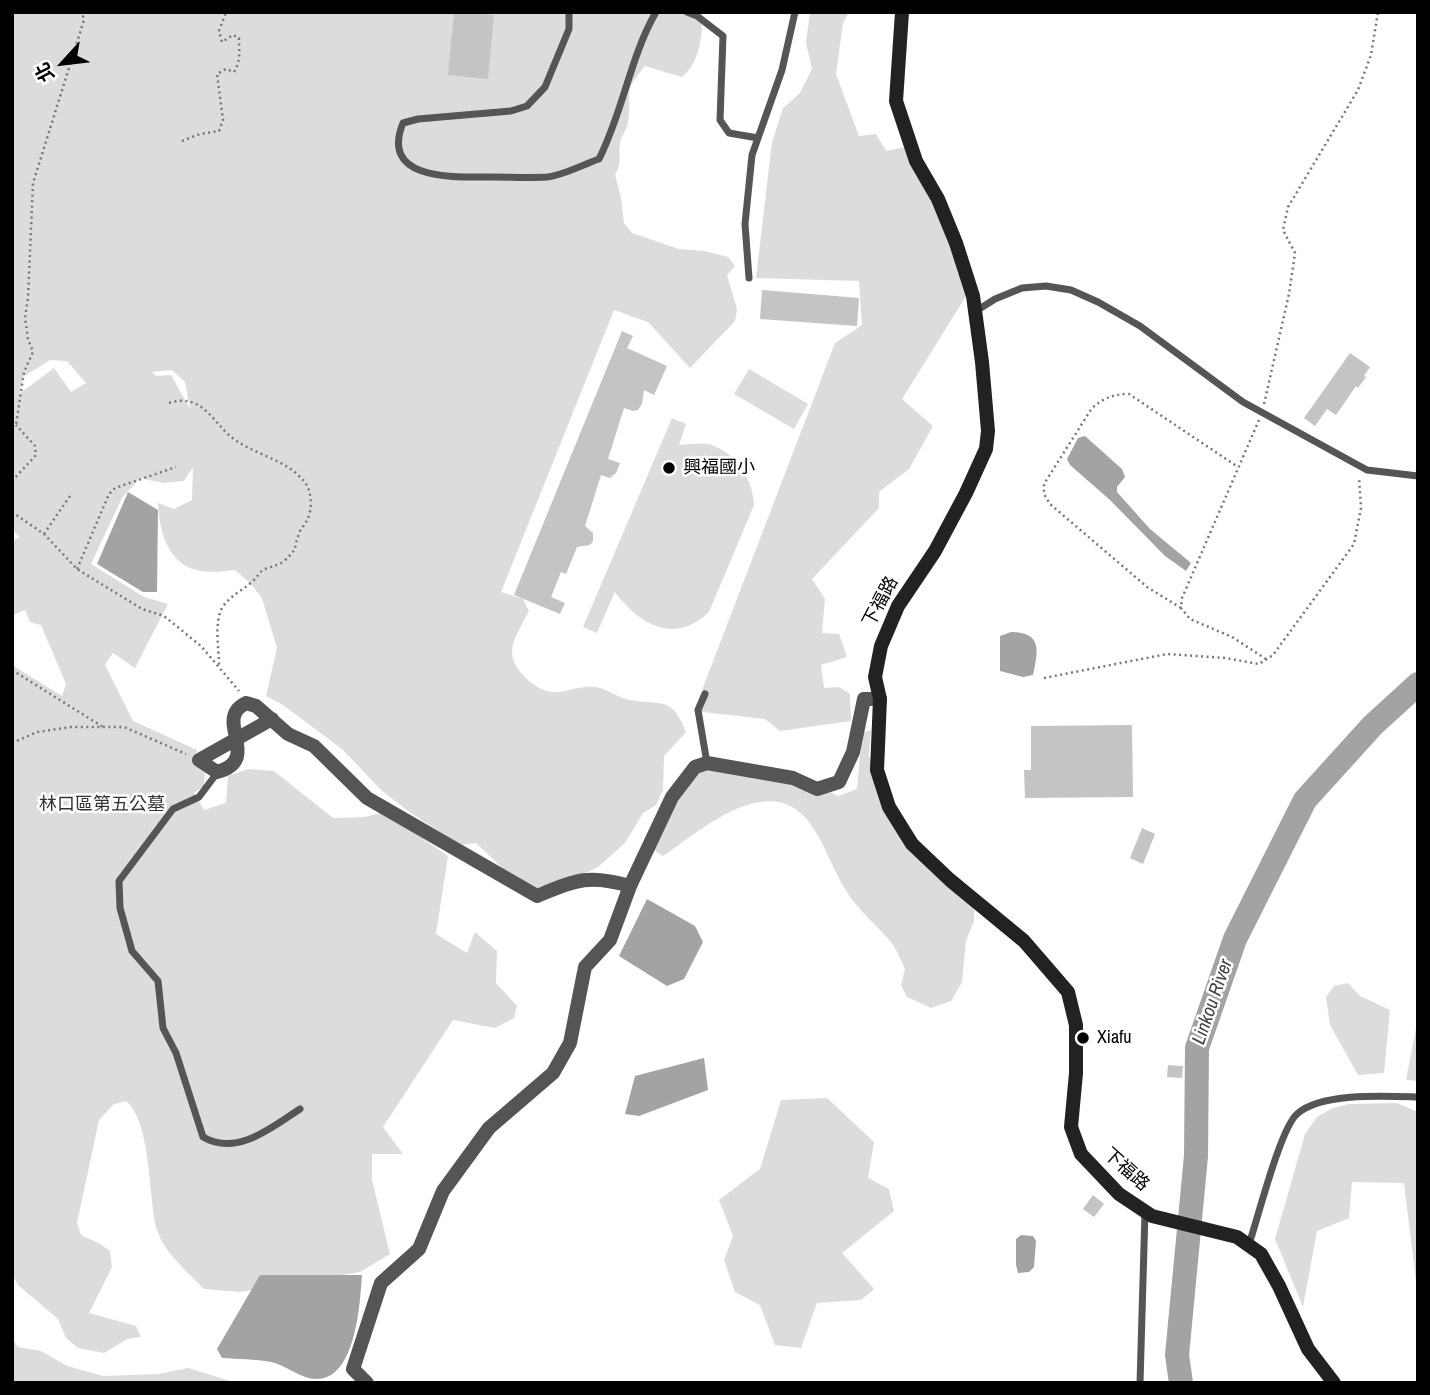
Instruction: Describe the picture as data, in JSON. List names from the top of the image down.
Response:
{
  "streets": {
    "main road": ["下福路"]
  },
  "water": ["Linkou River"],
  "parks": ["林口區第五公墓"],
  "places": ["興福國小", "Xiafu"],
  "north": "bottom left"
}
